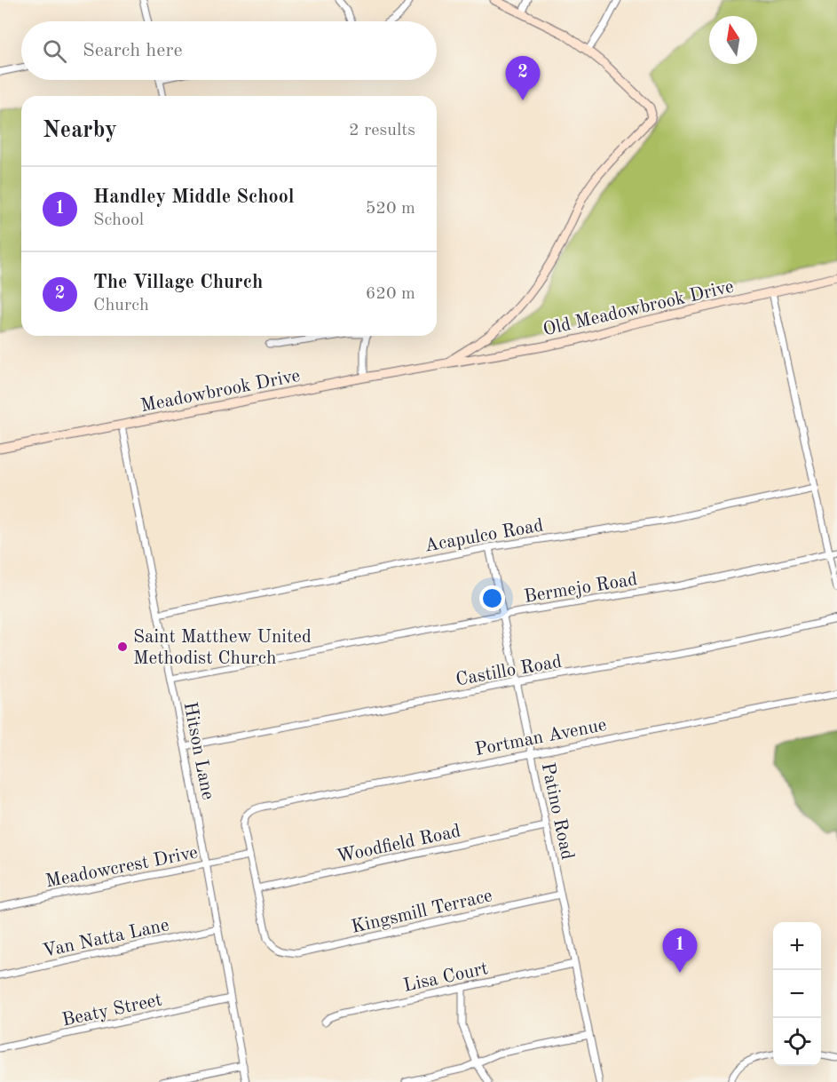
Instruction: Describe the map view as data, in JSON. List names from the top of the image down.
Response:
{
  "streets": {
    "main road": ["Old Meadowbrook Drive", "Meadowbrook Drive"],
    "street": [
      "Acapulco Road",
      "Bermejo Road",
      "Castillo Road",
      "Portman Avenue",
      "Hitson Lane",
      "Patino Road",
      "Woodfield Road",
      "Meadowcrest Drive",
      "Kingsmill Terrace",
      "Van Natta Lane",
      "Lisa Court",
      "Beaty Street"
    ]
  },
  "crossings": [
    ["Old Meadowbrook Drive", "Meadowbrook Drive"],
    ["Meadowbrook Drive", "Hitson Lane"],
    ["Acapulco Road", "Hitson Lane"],
    ["Acapulco Road", "Patino Road"],
    ["Bermejo Road", "Hitson Lane"],
    ["Bermejo Road", "Patino Road"],
    ["Castillo Road", "Hitson Lane"],
    ["Castillo Road", "Patino Road"],
    ["Portman Avenue", "Patino Road"],
    ["Portman Avenue", "Meadowcrest Drive"],
    ["Hitson Lane", "Meadowcrest Drive"],
    ["Hitson Lane", "Van Natta Lane"],
    ["Hitson Lane", "Beaty Street"],
    ["Patino Road", "Woodfield Road"],
    ["Patino Road", "Kingsmill Terrace"],
    ["Patino Road", "Lisa Court"],
    ["Woodfield Road", "Kingsmill Terrace"]
  ],
  "places": ["Saint Matthew United Methodist Church"],
  "north": "top",
  "page": {
    "search": "Search here",
    "pins": ["2", "1"],
    "heading": ["Nearby", "2 results"],
    "list": [
      {
        "mark": "1",
        "name": "Handley Middle School",
        "note": "School",
        "value": "520 m"
      },
      {
        "mark": "2",
        "name": "The Village Church",
        "note": "Church",
        "value": "620 m"
      }
    ],
    "map_buttons": ["+", "−"]
  }
}
